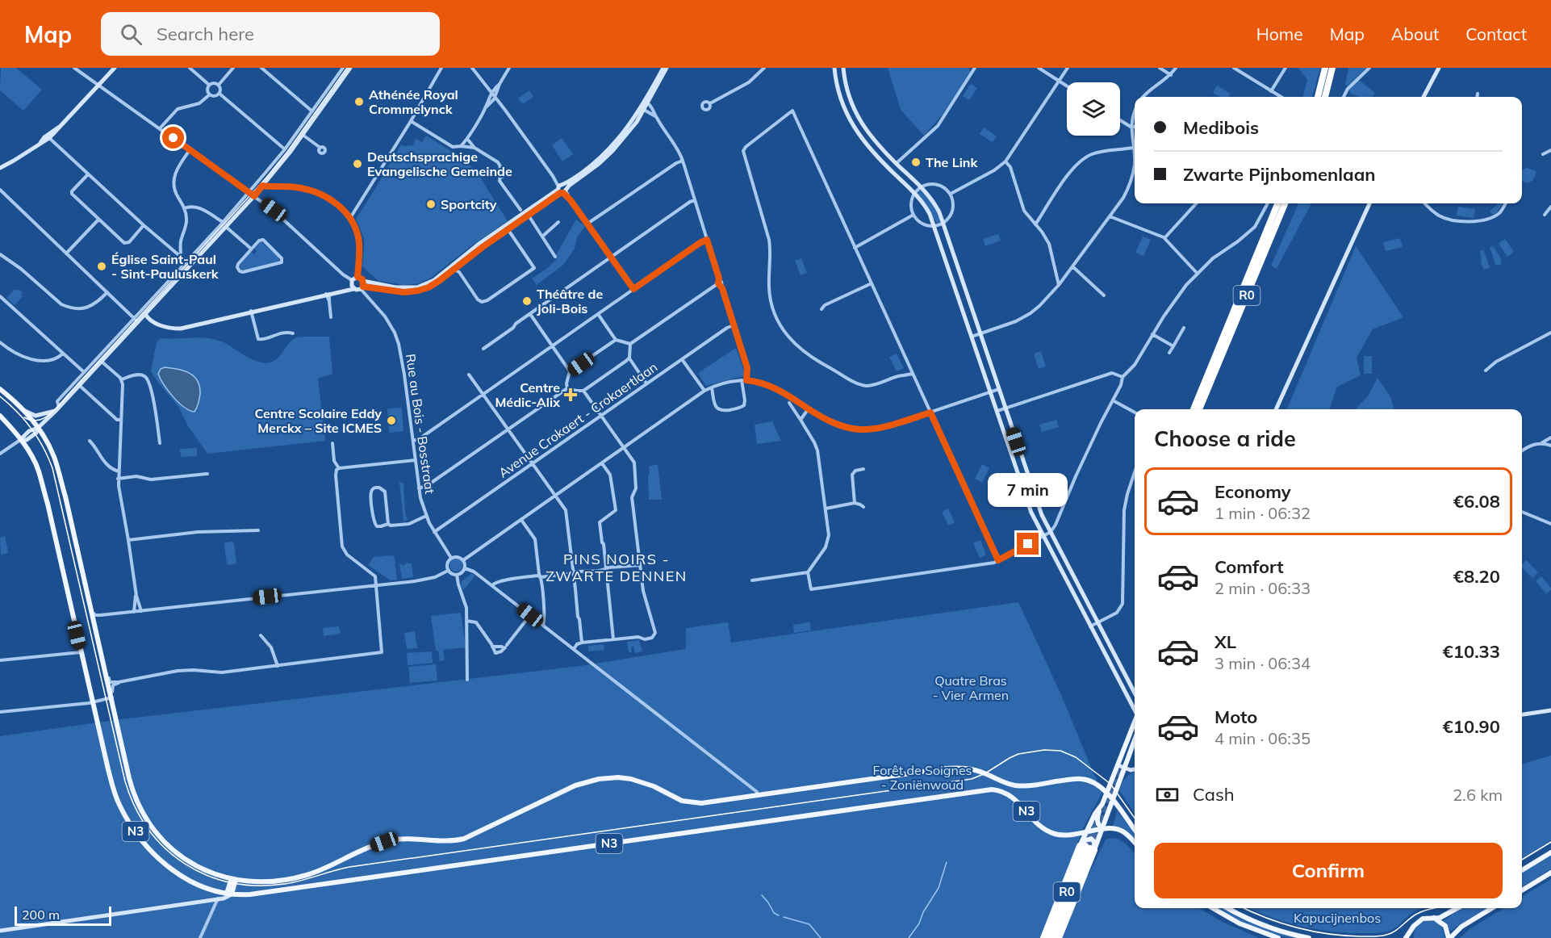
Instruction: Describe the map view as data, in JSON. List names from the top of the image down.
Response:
{
  "streets": {
    "highway": ["R0"],
    "main road": ["N3"],
    "street": ["Avenue Crokaert - Crokaertlaan", "Rue au Bois - Bosstraat"]
  },
  "crossings": [
    ["Avenue Crokaert - Crokaertlaan", "Rue au Bois - Bosstraat"]
  ],
  "districts": ["PINS NOIRS - ZWARTE DENNEN"],
  "parks": ["Quatre Bras - Vier Armen", "Forêt de Soignes - Zoniënwoud", "Kapucijnenbos"],
  "places": {
    "other": [
      "Athénée Royal Crommelynck",
      "The Link",
      "Deutschsprachige Evangelische Gemeinde",
      "Sportcity",
      "Église Saint-Paul - Sint-Pauluskerk",
      "Théâtre de Joli-Bois",
      "Centre Scolaire Eddy Merckx – Site ICMES"
    ],
    "health": ["Centre Médic-Alix"]
  },
  "scale_bar": "200 m",
  "page": {
    "header": "Map",
    "search": "Search here",
    "nav": [
      "Home",
      "Map",
      "About",
      "Contact"
    ],
    "banner": ["Medibois", "Zwarte Pijnbomenlaan"],
    "heading": "Choose a ride",
    "list": [
      {
        "name": "Economy",
        "note": "1 min · 06:32",
        "value": "€6.08"
      },
      {
        "name": "Comfort",
        "note": "2 min · 06:33",
        "value": "€8.20"
      },
      {
        "name": "XL",
        "note": "3 min · 06:34",
        "value": "€10.33"
      },
      {
        "name": "Moto",
        "note": "4 min · 06:35",
        "value": "€10.90"
      }
    ],
    "bubble": "7 min",
    "pay": ["Cash", "2.6 km"],
    "buttons": "Confirm",
    "scale": "200 m"
  }
}
